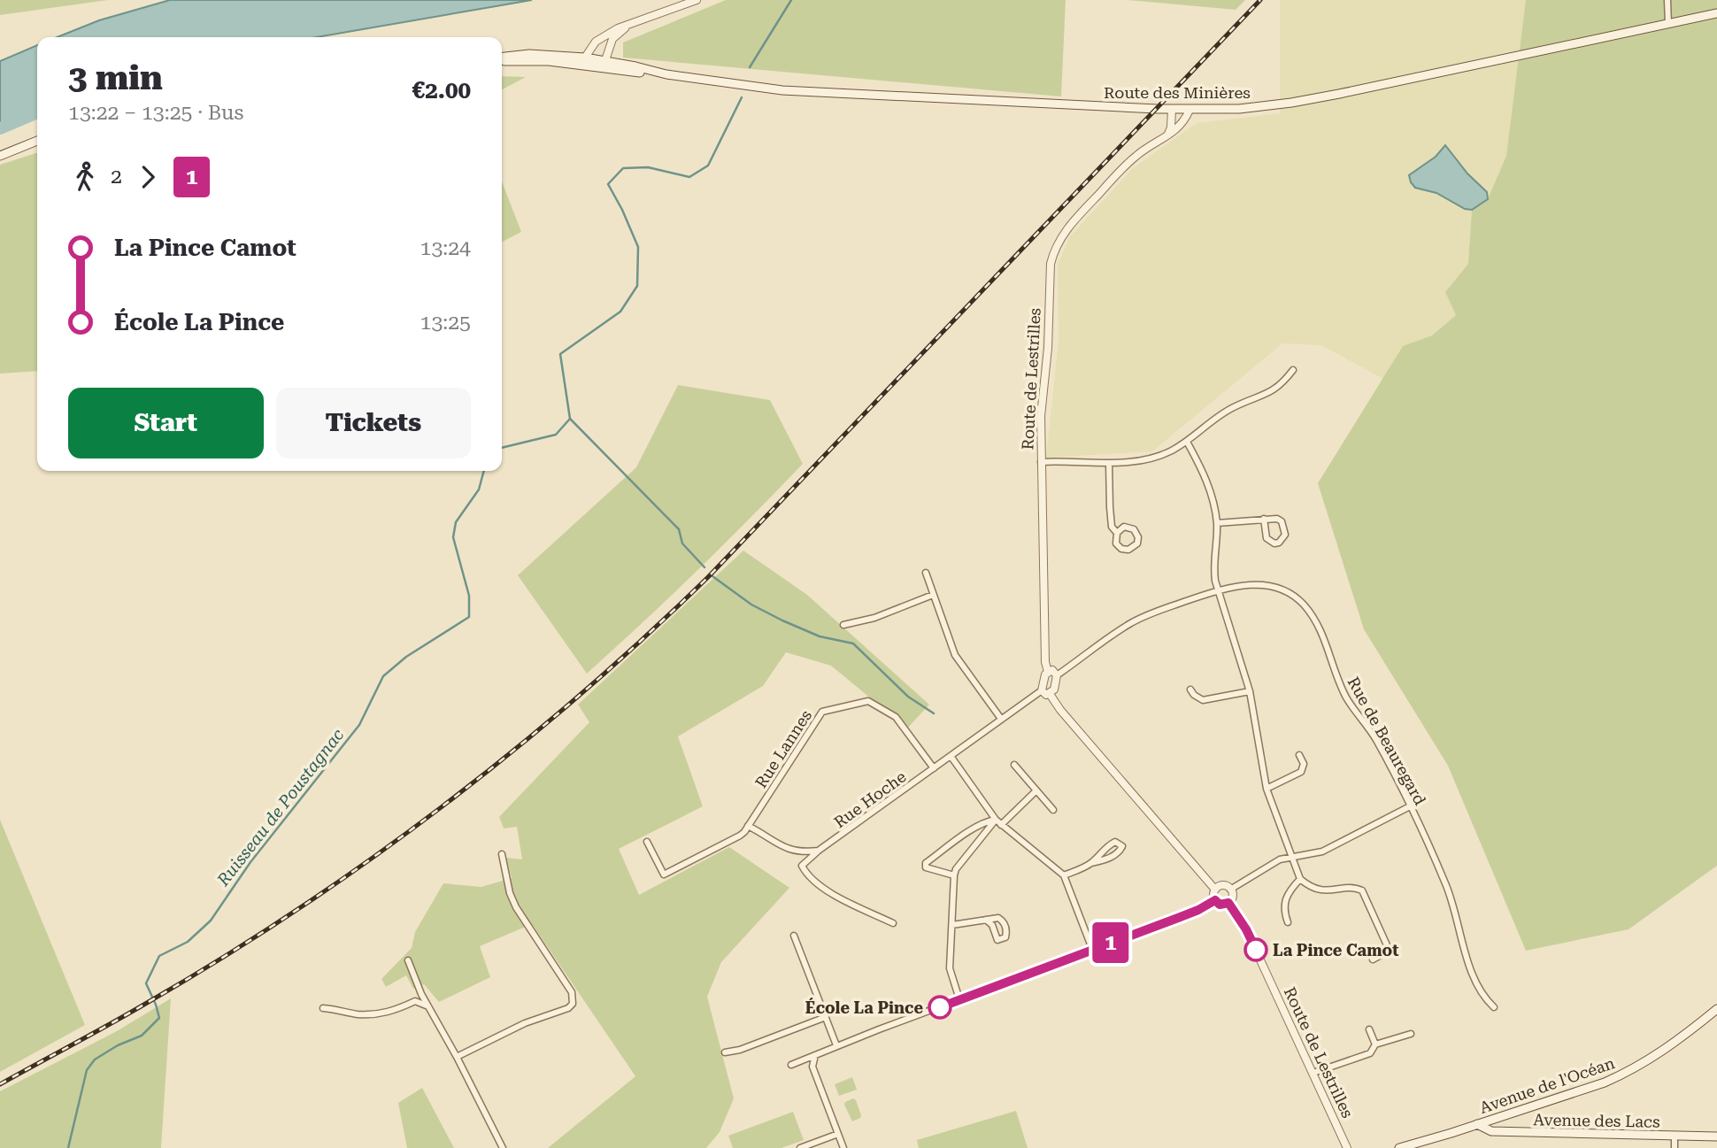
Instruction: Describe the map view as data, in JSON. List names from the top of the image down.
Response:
{
  "streets": {
    "main road": ["Route des Minières", "Avenue de l'Océan", "Avenue des Lacs"],
    "street": [
      "Route de Lestrilles",
      "Rue de Beauregard",
      "Rue Lannes",
      "Rue Hoche"
    ]
  },
  "crossings": [
    ["Route des Minières", "Route de Lestrilles"],
    ["Rue Lannes", "Rue Hoche"],
    ["Avenue de l'Océan", "Avenue des Lacs"]
  ],
  "water": ["Ruisseau de Poustagnac"],
  "places": ["La Pince Camot", "École La Pince"],
  "lines": ["bus line 1"],
  "page": {
    "on_map": "1",
    "heading": ["3 min", "13:22 – 13:25 · Bus", "€2.00"],
    "legs": ["2", "1"],
    "list": [
      {
        "name": "La Pince Camot",
        "value": "13:24"
      },
      {
        "name": "École La Pince",
        "value": "13:25"
      }
    ],
    "buttons": ["Start", "Tickets"]
  }
}
